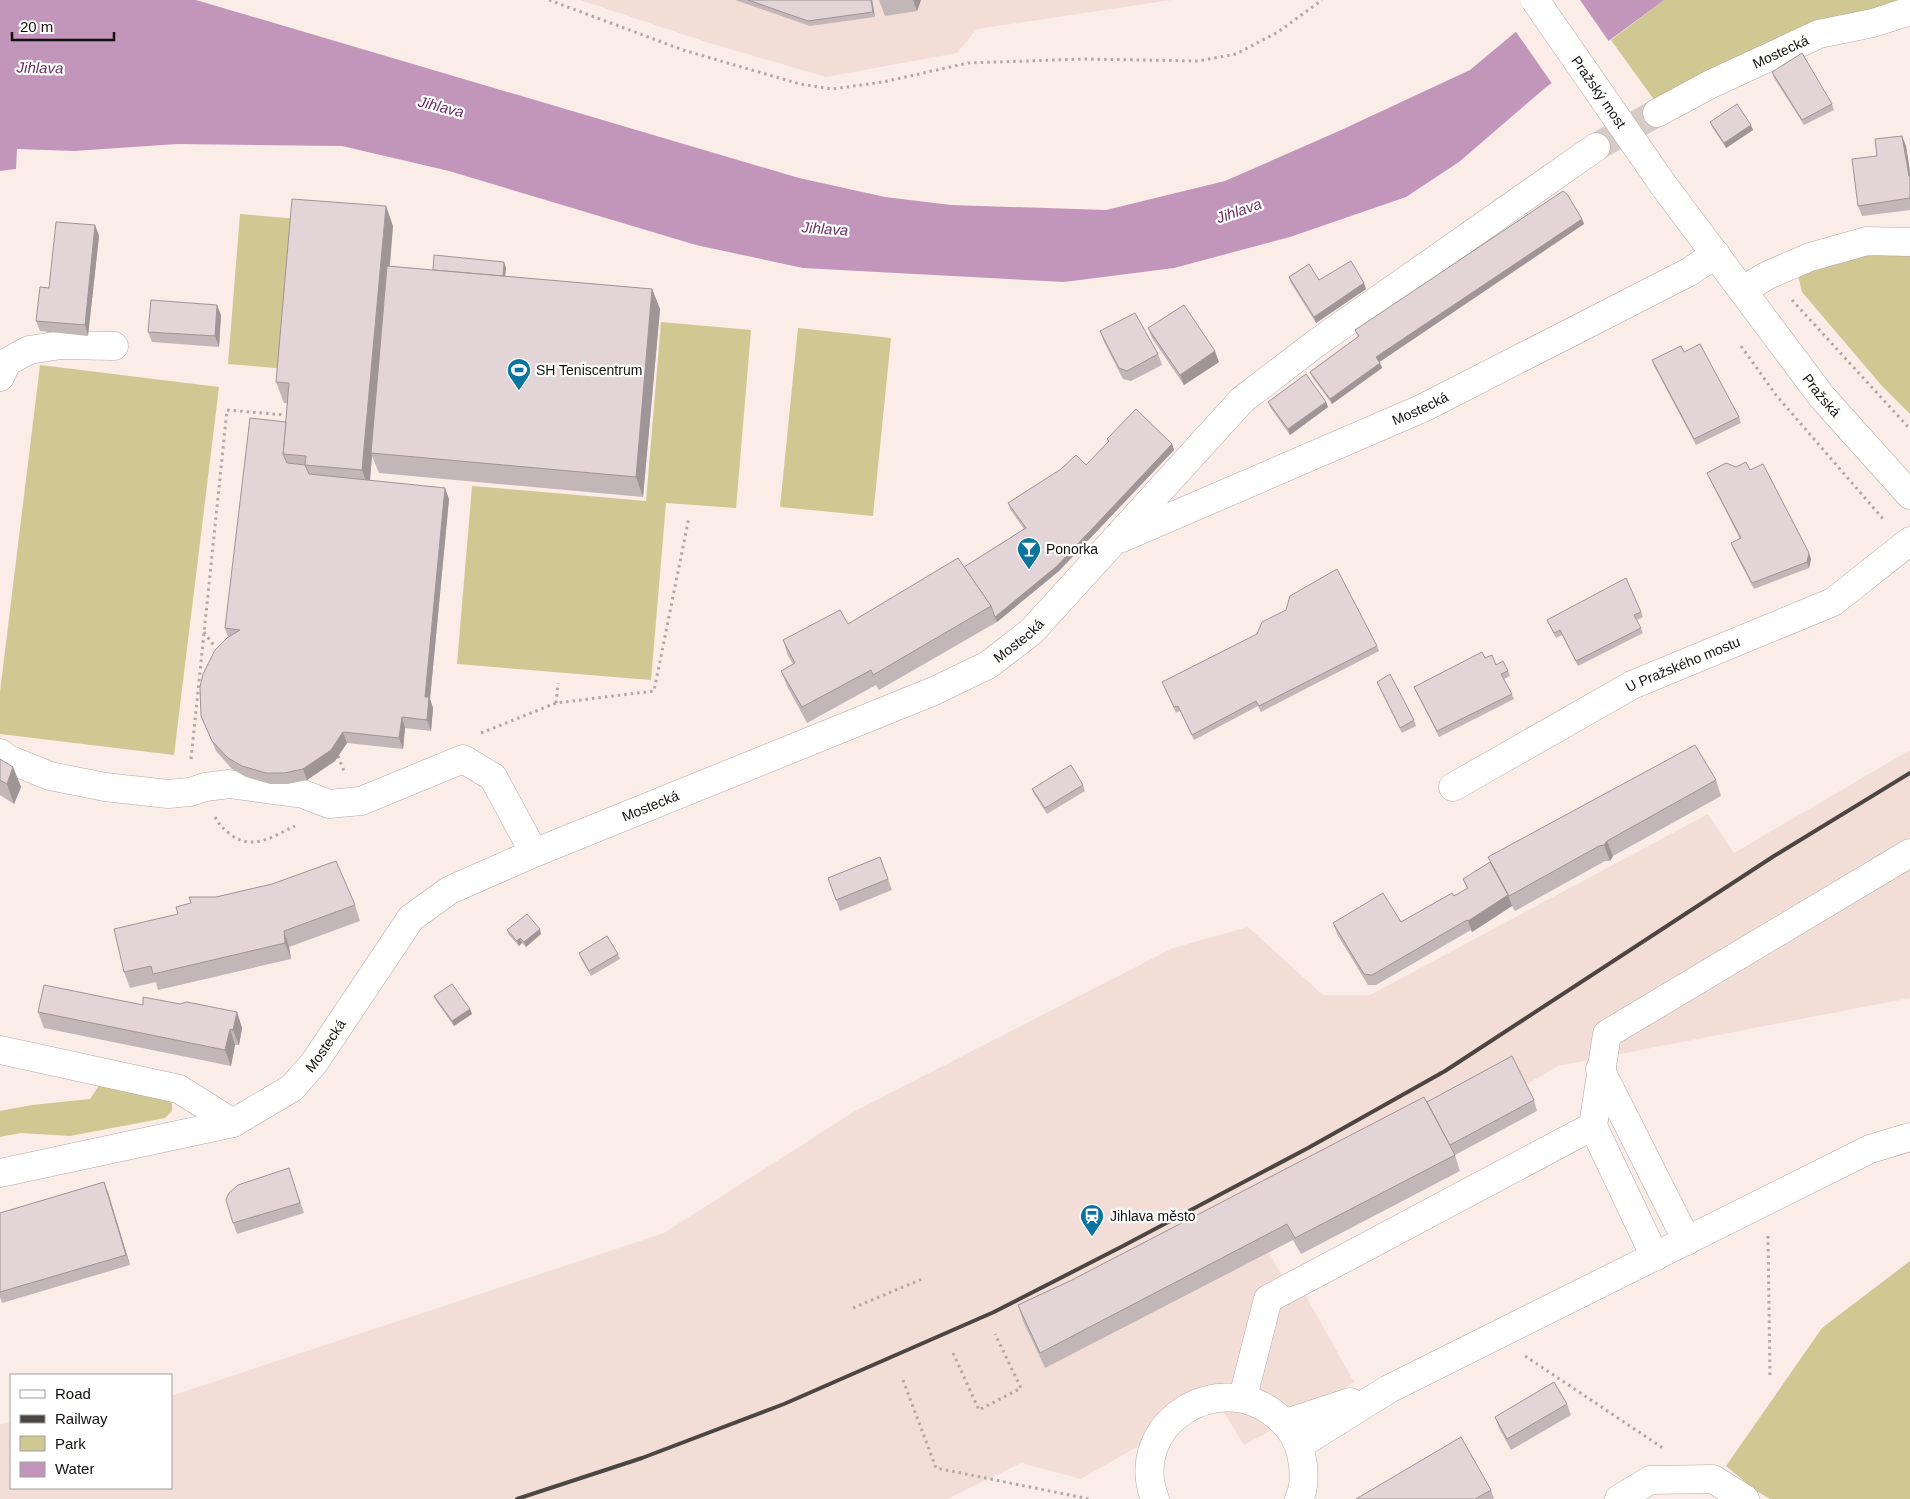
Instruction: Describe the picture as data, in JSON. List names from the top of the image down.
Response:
{
  "streets": {
    "street": [
      "Mostecká",
      "Pražský most",
      "Pražská",
      "U Pražského mostu"
    ]
  },
  "crossings": [
    ["Mostecká", "Pražská"],
    ["Pražský most", "Pražská"]
  ],
  "water": ["Jihlava"],
  "places": {
    "sports": ["SH Teniscentrum"],
    "bar": ["Ponorka"],
    "station": ["Jihlava město"]
  },
  "legend": [
    "Road",
    "Railway",
    "Park",
    "Water"
  ],
  "scale_bar": "20 m"
}
